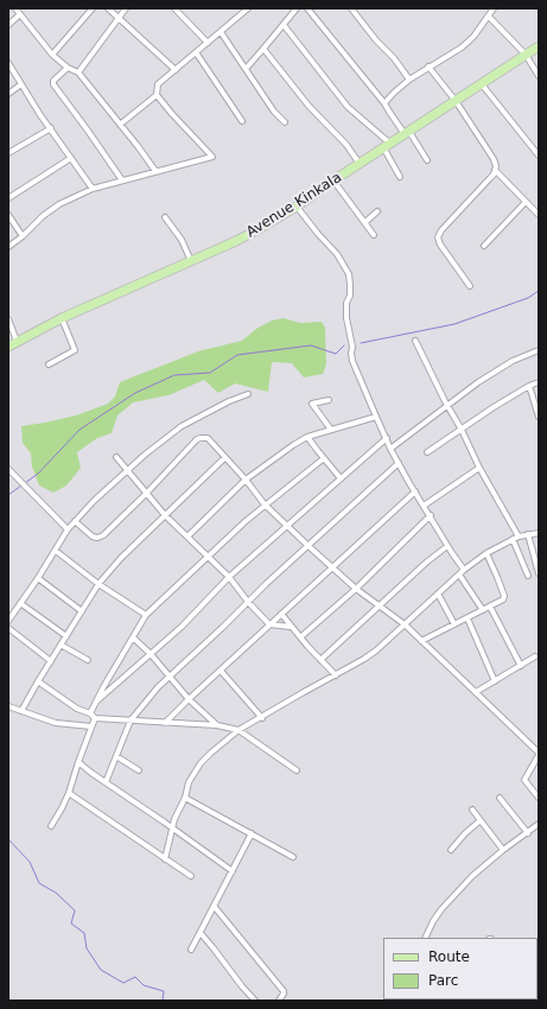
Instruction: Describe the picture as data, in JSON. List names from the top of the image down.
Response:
{
  "streets": {
    "main road": ["Avenue Kinkala"]
  },
  "legend": ["Route", "Parc"]
}
